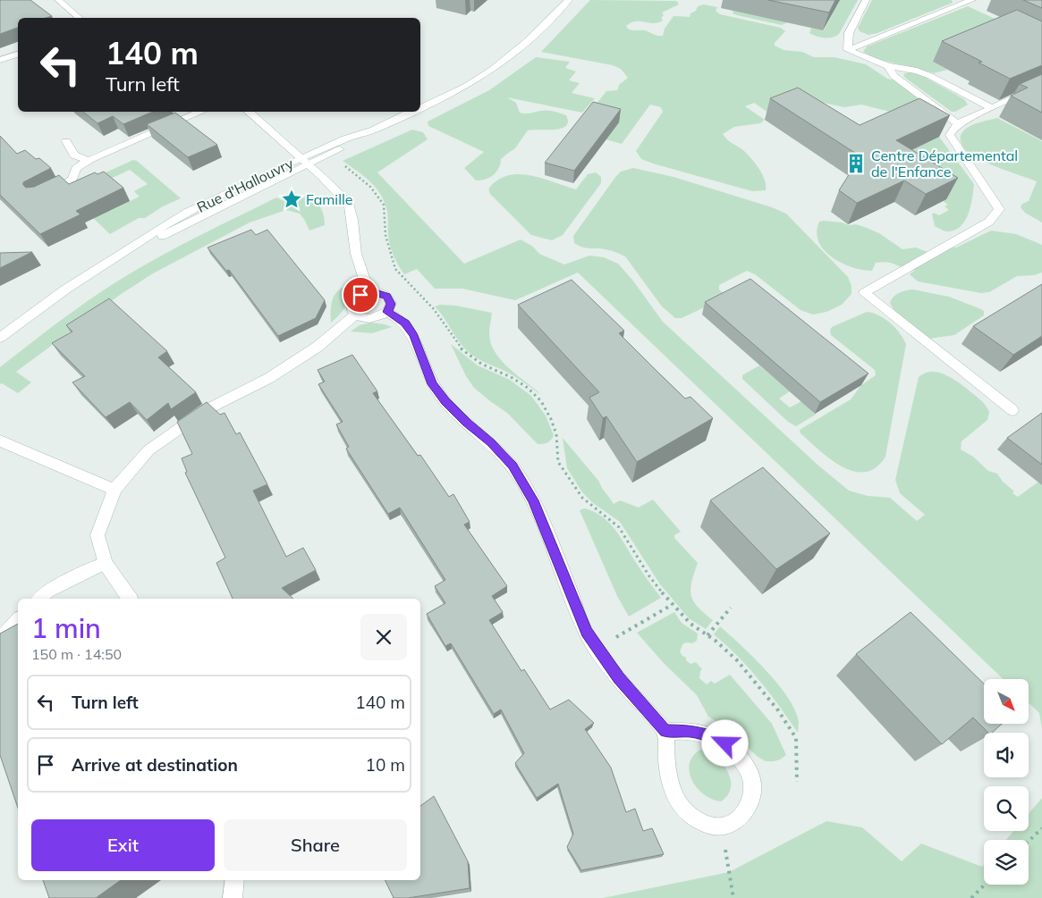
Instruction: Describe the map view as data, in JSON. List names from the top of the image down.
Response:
{
  "streets": {
    "street": ["Rue d'Hallouvry"]
  },
  "places": {
    "building": ["Centre Départemental de l'Enfance"],
    "place": ["Famille"]
  },
  "north": "bottom right",
  "page": {
    "turn": ["140 m", "Turn left"],
    "heading": ["1 min", "150 m · 14:50"],
    "list": [
      {
        "name": "Turn left",
        "value": "140 m"
      },
      {
        "name": "Arrive at destination",
        "value": "10 m"
      }
    ],
    "buttons": ["Exit", "Share"]
  }
}
